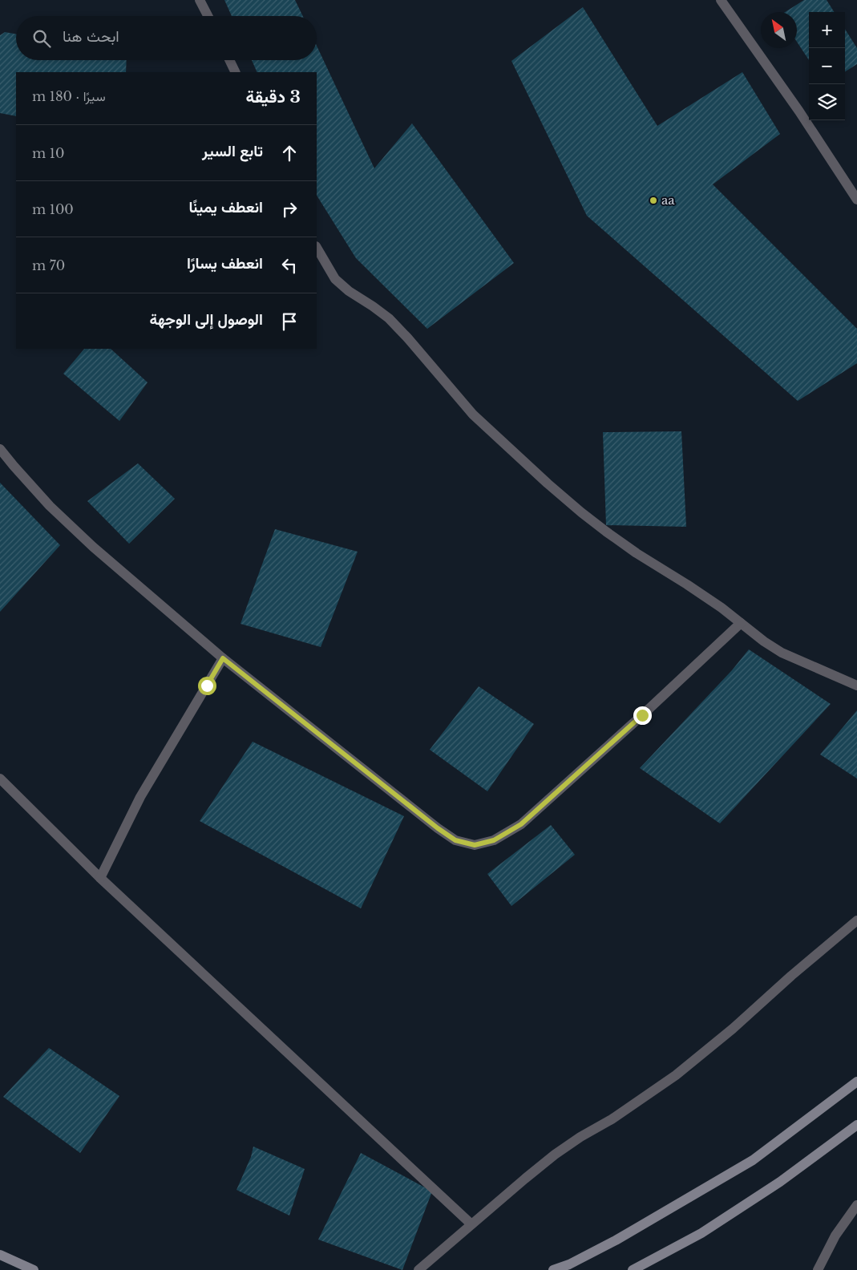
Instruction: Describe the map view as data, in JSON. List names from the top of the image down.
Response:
{
  "places": ["aa"],
  "north": "top left",
  "page": {
    "map_buttons": ["+", "−"],
    "search": "ابحث هنا",
    "heading": ["3 دقيقة", "سيرًا · 180 m"],
    "list": [
      ["تابع السير", "10 m"],
      ["انعطف يمينًا", "100 m"],
      ["انعطف يسارًا", "70 m"],
      "الوصول إلى الوجهة"
    ]
  }
}
